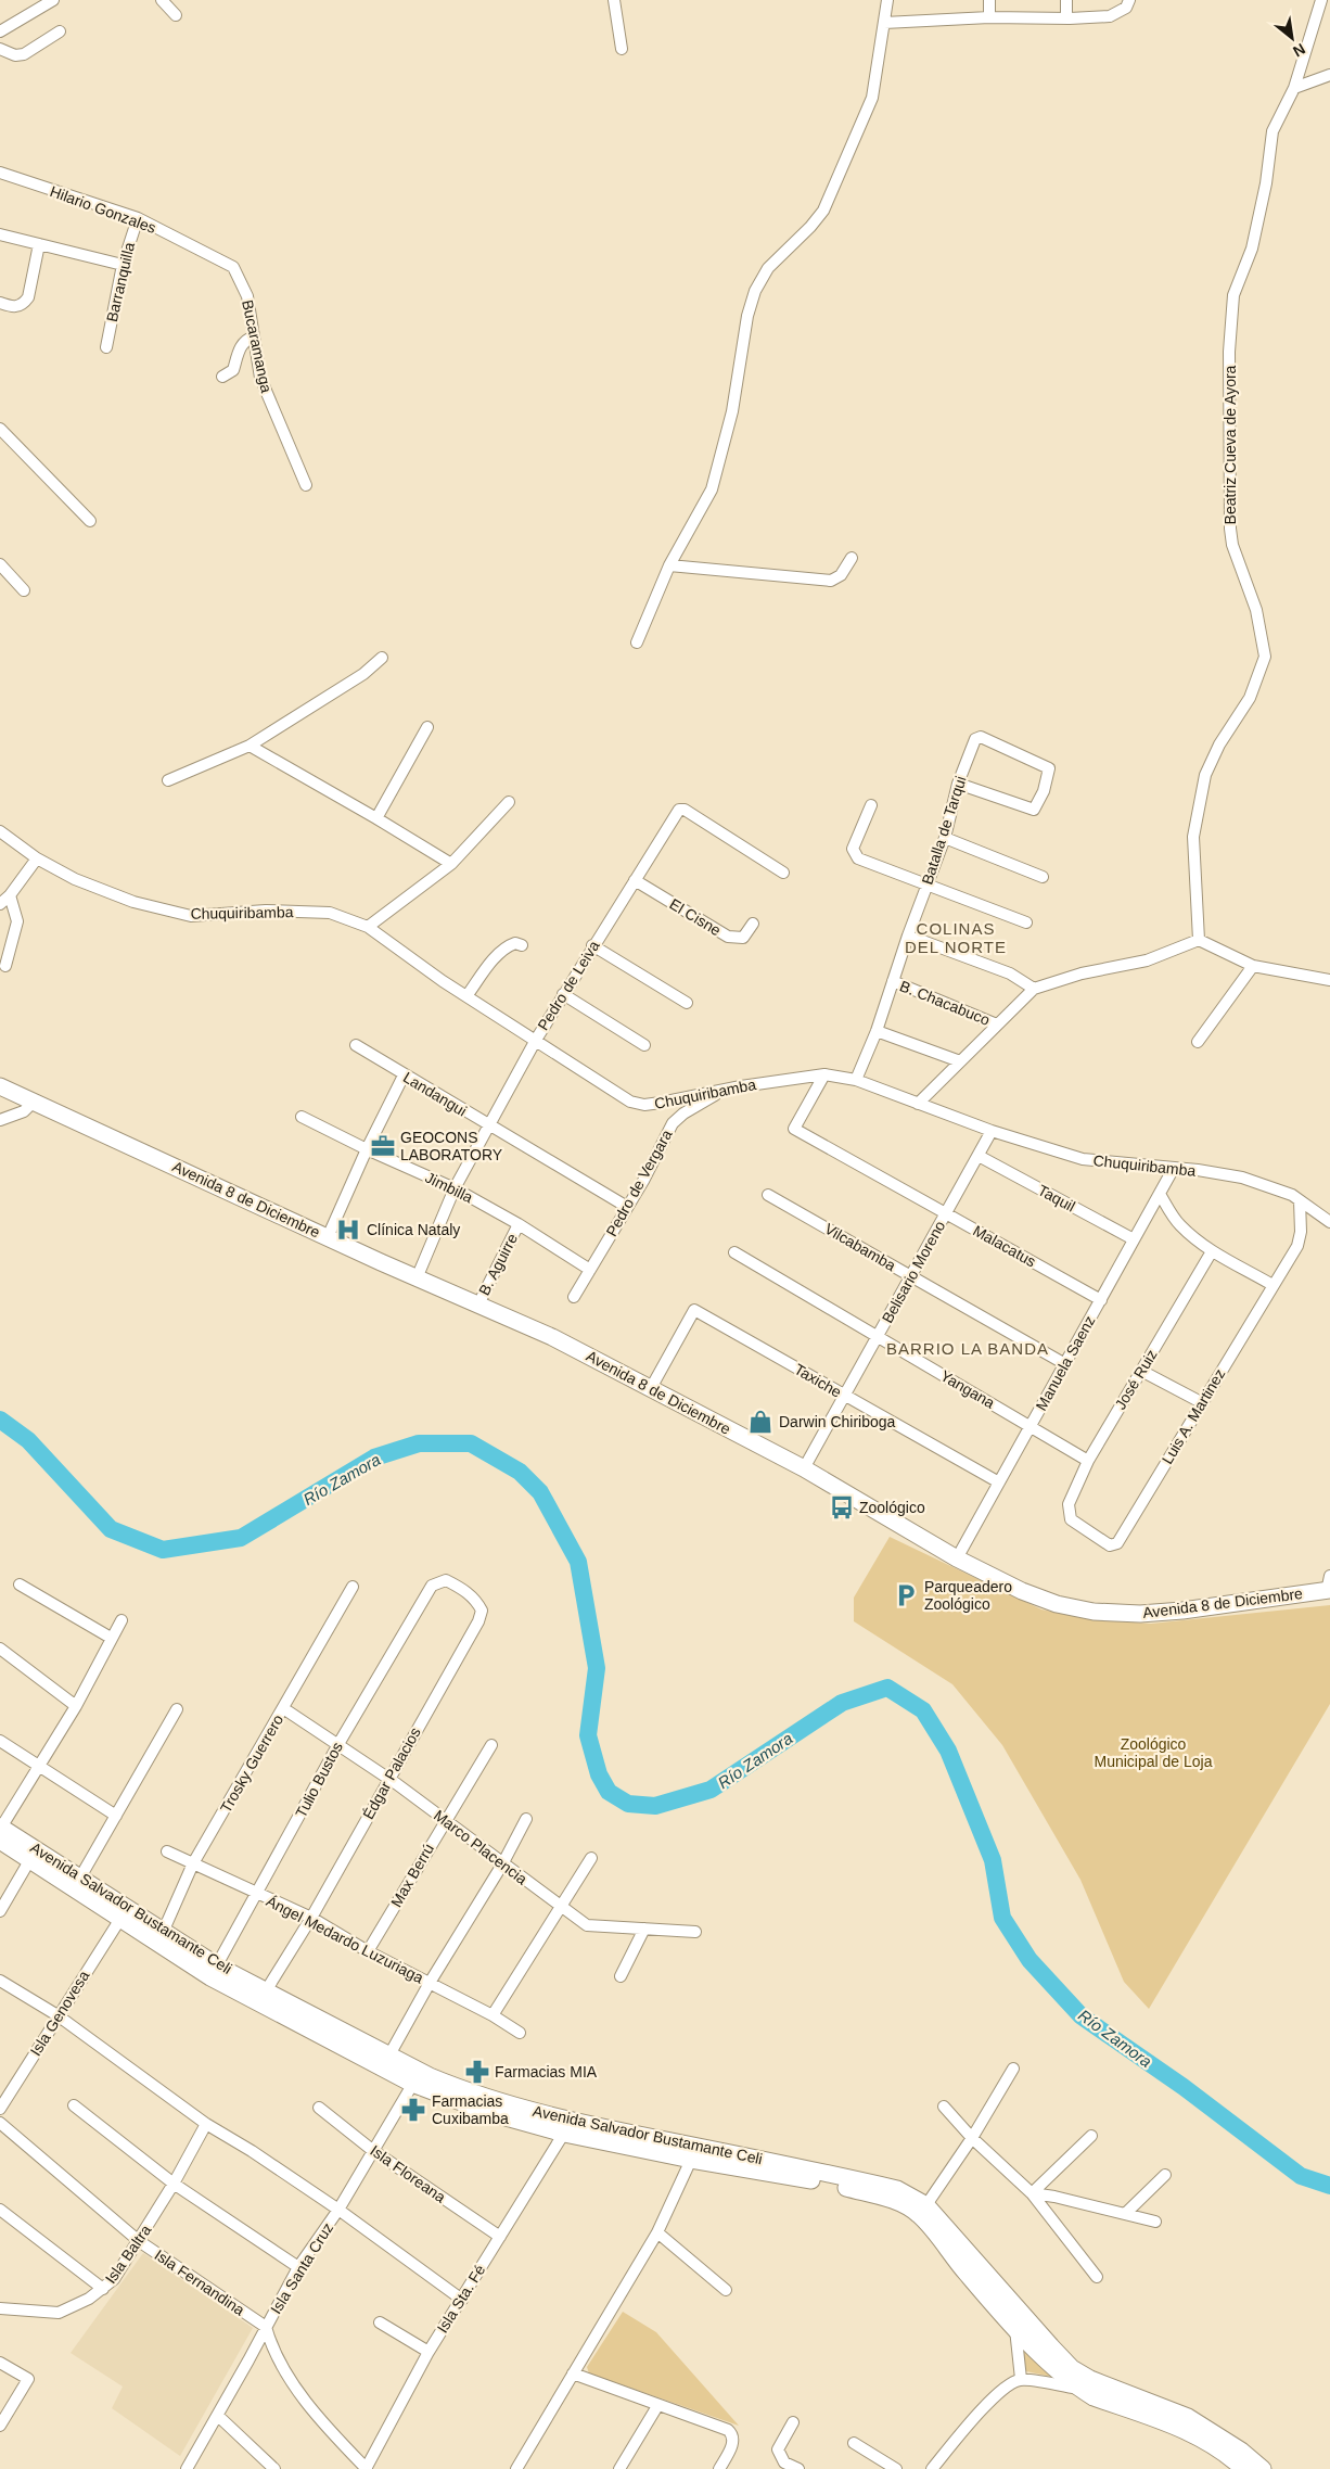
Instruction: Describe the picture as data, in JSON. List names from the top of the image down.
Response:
{
  "streets": {
    "main road": ["Avenida 8 de Diciembre", "Avenida Salvador Bustamante Celi"],
    "street": [
      "Hilario Gonzales",
      "Barranquilla",
      "Bucaramanga",
      "Beatriz Cueva de Ayora",
      "Batalla de Tarqui",
      "Chuquiribamba",
      "El Cisne",
      "Pedro de Leiva",
      "B. Chacabuco",
      "Landangui",
      "Pedro de Vergara",
      "Jimbilla",
      "Taquil",
      "Malacatus",
      "Vilcabamba",
      "B. Aguirre",
      "Belisario Moreno",
      "Manuela Saenz",
      "José Ruiz",
      "Taxiche",
      "Yangana",
      "Luis A. Martinez",
      "Trosky Guerrero",
      "Édgar Palacios",
      "Tulio Bustos",
      "Marco Placencia",
      "Max Berrú",
      "Ángel Medardo Luzuriaga",
      "Isla Genovesa",
      "Isla Floreana",
      "Isla Baltra",
      "Isla Santa Cruz",
      "Isla Fernandina",
      "Isla Sta. Fé"
    ]
  },
  "crossings": [
    ["Hilario Gonzales", "Barranquilla"],
    ["Hilario Gonzales", "Bucaramanga"],
    ["Batalla de Tarqui", "Chuquiribamba"],
    ["Batalla de Tarqui", "B. Chacabuco"],
    ["Chuquiribamba", "Pedro de Leiva"],
    ["Chuquiribamba", "Pedro de Vergara"],
    ["Chuquiribamba", "Malacatus"],
    ["Chuquiribamba", "Belisario Moreno"],
    ["Chuquiribamba", "Manuela Saenz"],
    ["Chuquiribamba", "Luis A. Martinez"],
    ["El Cisne", "Pedro de Leiva"],
    ["Pedro de Leiva", "Landangui"],
    ["Pedro de Leiva", "Jimbilla"],
    ["Pedro de Leiva", "Avenida 8 de Diciembre"],
    ["Landangui", "Pedro de Vergara"],
    ["Pedro de Vergara", "Jimbilla"],
    ["Jimbilla", "B. Aguirre"],
    ["Taquil", "Belisario Moreno"],
    ["Taquil", "Manuela Saenz"],
    ["Avenida 8 de Diciembre", "B. Aguirre"],
    ["Avenida 8 de Diciembre", "Belisario Moreno"],
    ["Avenida 8 de Diciembre", "Manuela Saenz"],
    ["Avenida 8 de Diciembre", "Taxiche"],
    ["Malacatus", "Belisario Moreno"],
    ["Malacatus", "Manuela Saenz"],
    ["Vilcabamba", "Belisario Moreno"],
    ["Vilcabamba", "Manuela Saenz"],
    ["Belisario Moreno", "Taxiche"],
    ["Belisario Moreno", "Yangana"],
    ["Manuela Saenz", "Taxiche"],
    ["Manuela Saenz", "Yangana"],
    ["José Ruiz", "Yangana"],
    ["José Ruiz", "Luis A. Martinez"],
    ["Trosky Guerrero", "Marco Placencia"],
    ["Trosky Guerrero", "Avenida Salvador Bustamante Celi"],
    ["Trosky Guerrero", "Ángel Medardo Luzuriaga"],
    ["Édgar Palacios", "Tulio Bustos"],
    ["Édgar Palacios", "Marco Placencia"],
    ["Édgar Palacios", "Avenida Salvador Bustamante Celi"],
    ["Édgar Palacios", "Ángel Medardo Luzuriaga"],
    ["Tulio Bustos", "Marco Placencia"],
    ["Tulio Bustos", "Avenida Salvador Bustamante Celi"],
    ["Tulio Bustos", "Ángel Medardo Luzuriaga"],
    ["Marco Placencia", "Max Berrú"],
    ["Max Berrú", "Ángel Medardo Luzuriaga"],
    ["Avenida Salvador Bustamante Celi", "Isla Genovesa"],
    ["Avenida Salvador Bustamante Celi", "Isla Santa Cruz"],
    ["Avenida Salvador Bustamante Celi", "Isla Sta. Fé"],
    ["Isla Floreana", "Isla Santa Cruz"],
    ["Isla Floreana", "Isla Sta. Fé"],
    ["Isla Baltra", "Isla Fernandina"],
    ["Isla Santa Cruz", "Isla Fernandina"]
  ],
  "districts": ["COLINAS DEL NORTE", "BARRIO LA BANDA"],
  "water": ["Río Zamora"],
  "parks": ["Zoológico Municipal de Loja"],
  "places": {
    "office": ["GEOCONS LABORATORY"],
    "hospital": ["Clínica Nataly"],
    "shop": ["Darwin Chiriboga"],
    "bus stop": ["Zoológico"],
    "parking": ["Parqueadero Zoológico"],
    "pharmacy": ["Farmacias MIA", "Farmacias Cuxibamba"]
  },
  "north": "bottom right"
}
